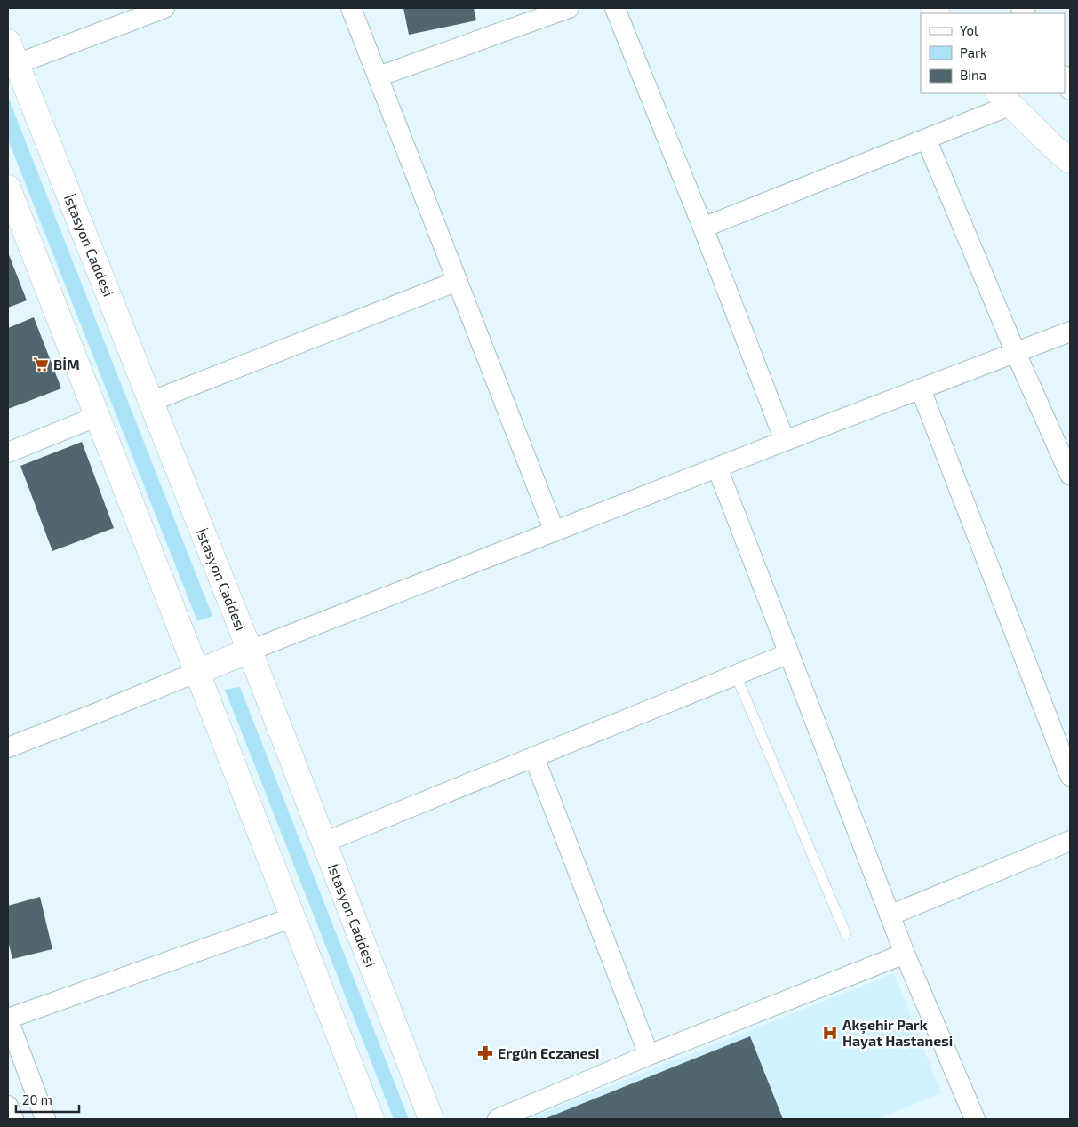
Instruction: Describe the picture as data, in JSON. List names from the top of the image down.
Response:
{
  "streets": {
    "main road": ["İstasyon Caddesi"]
  },
  "places": {
    "supermarket": ["BİM"],
    "hospital": ["Akşehir Park Hayat Hastanesi"],
    "pharmacy": ["Ergün Eczanesi"]
  },
  "legend": ["Yol", "Park", "Bina"],
  "scale_bar": "20 m"
}
